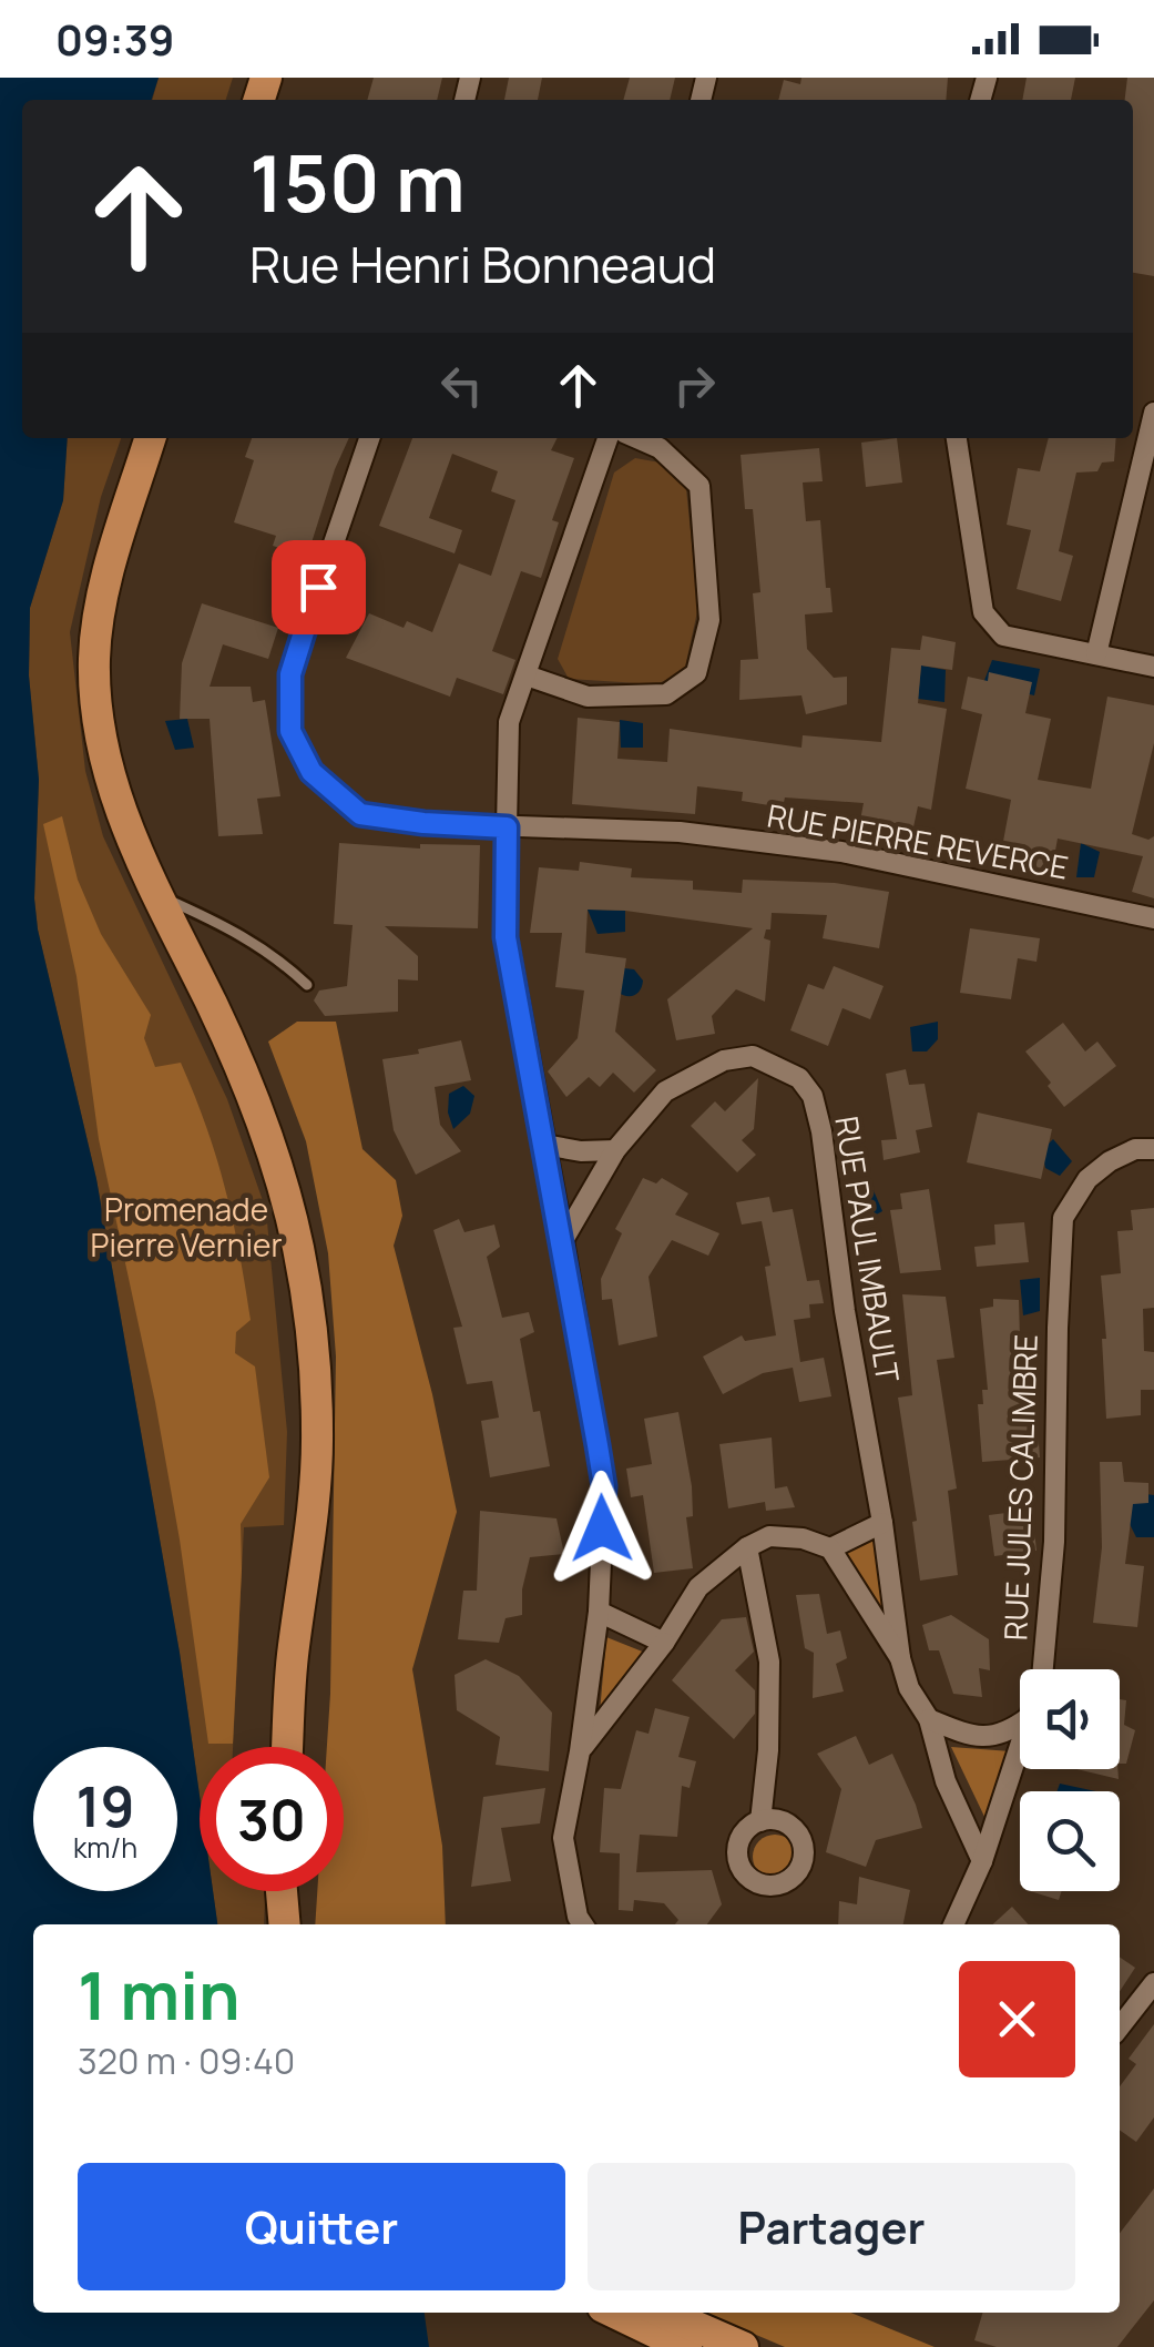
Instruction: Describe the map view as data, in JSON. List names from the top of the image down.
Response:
{
  "streets": {
    "street": ["RUE PIERRE REVERCE", "RUE PAUL IMBAULT", "RUE JULES CALIMBRE"]
  },
  "crossings": [
    ["RUE PAUL IMBAULT", "RUE JULES CALIMBRE"]
  ],
  "parks": ["Promenade Pierre Vernier"],
  "page": {
    "status": "09:39",
    "turn": ["150 m", "Rue Henri Bonneaud"],
    "speed": "19 km/h",
    "limit": "30",
    "heading": ["1 min", "320 m · 09:40"],
    "buttons": ["Quitter", "Partager"]
  }
}
